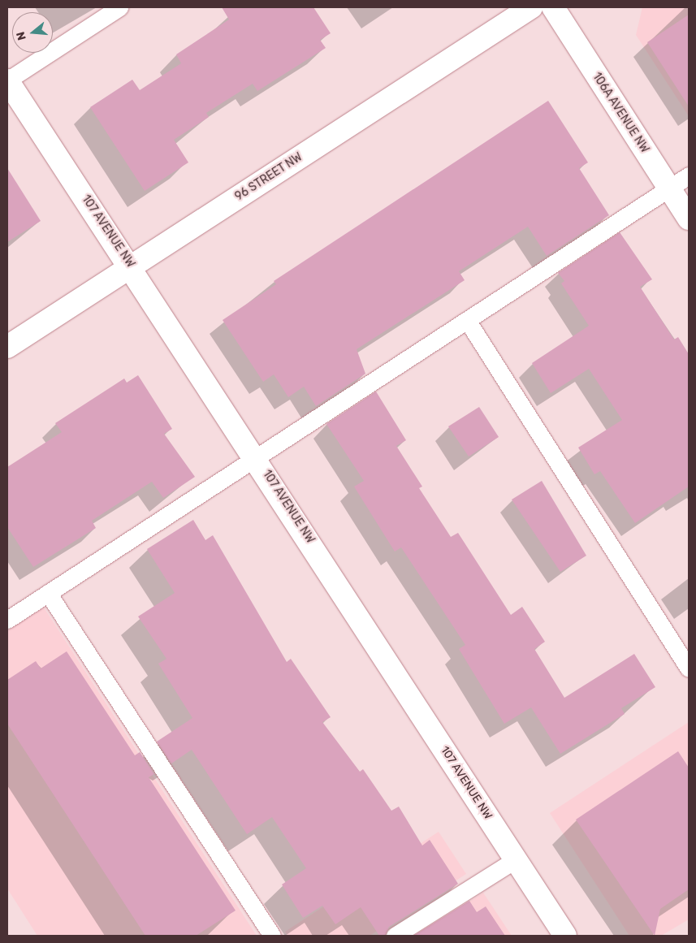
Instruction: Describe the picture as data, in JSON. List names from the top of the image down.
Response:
{
  "streets": {
    "street": ["106A AVENUE NW", "96 STREET NW", "107 AVENUE NW"]
  },
  "crossings": [
    ["96 STREET NW", "107 AVENUE NW"]
  ],
  "north": "left"
}
